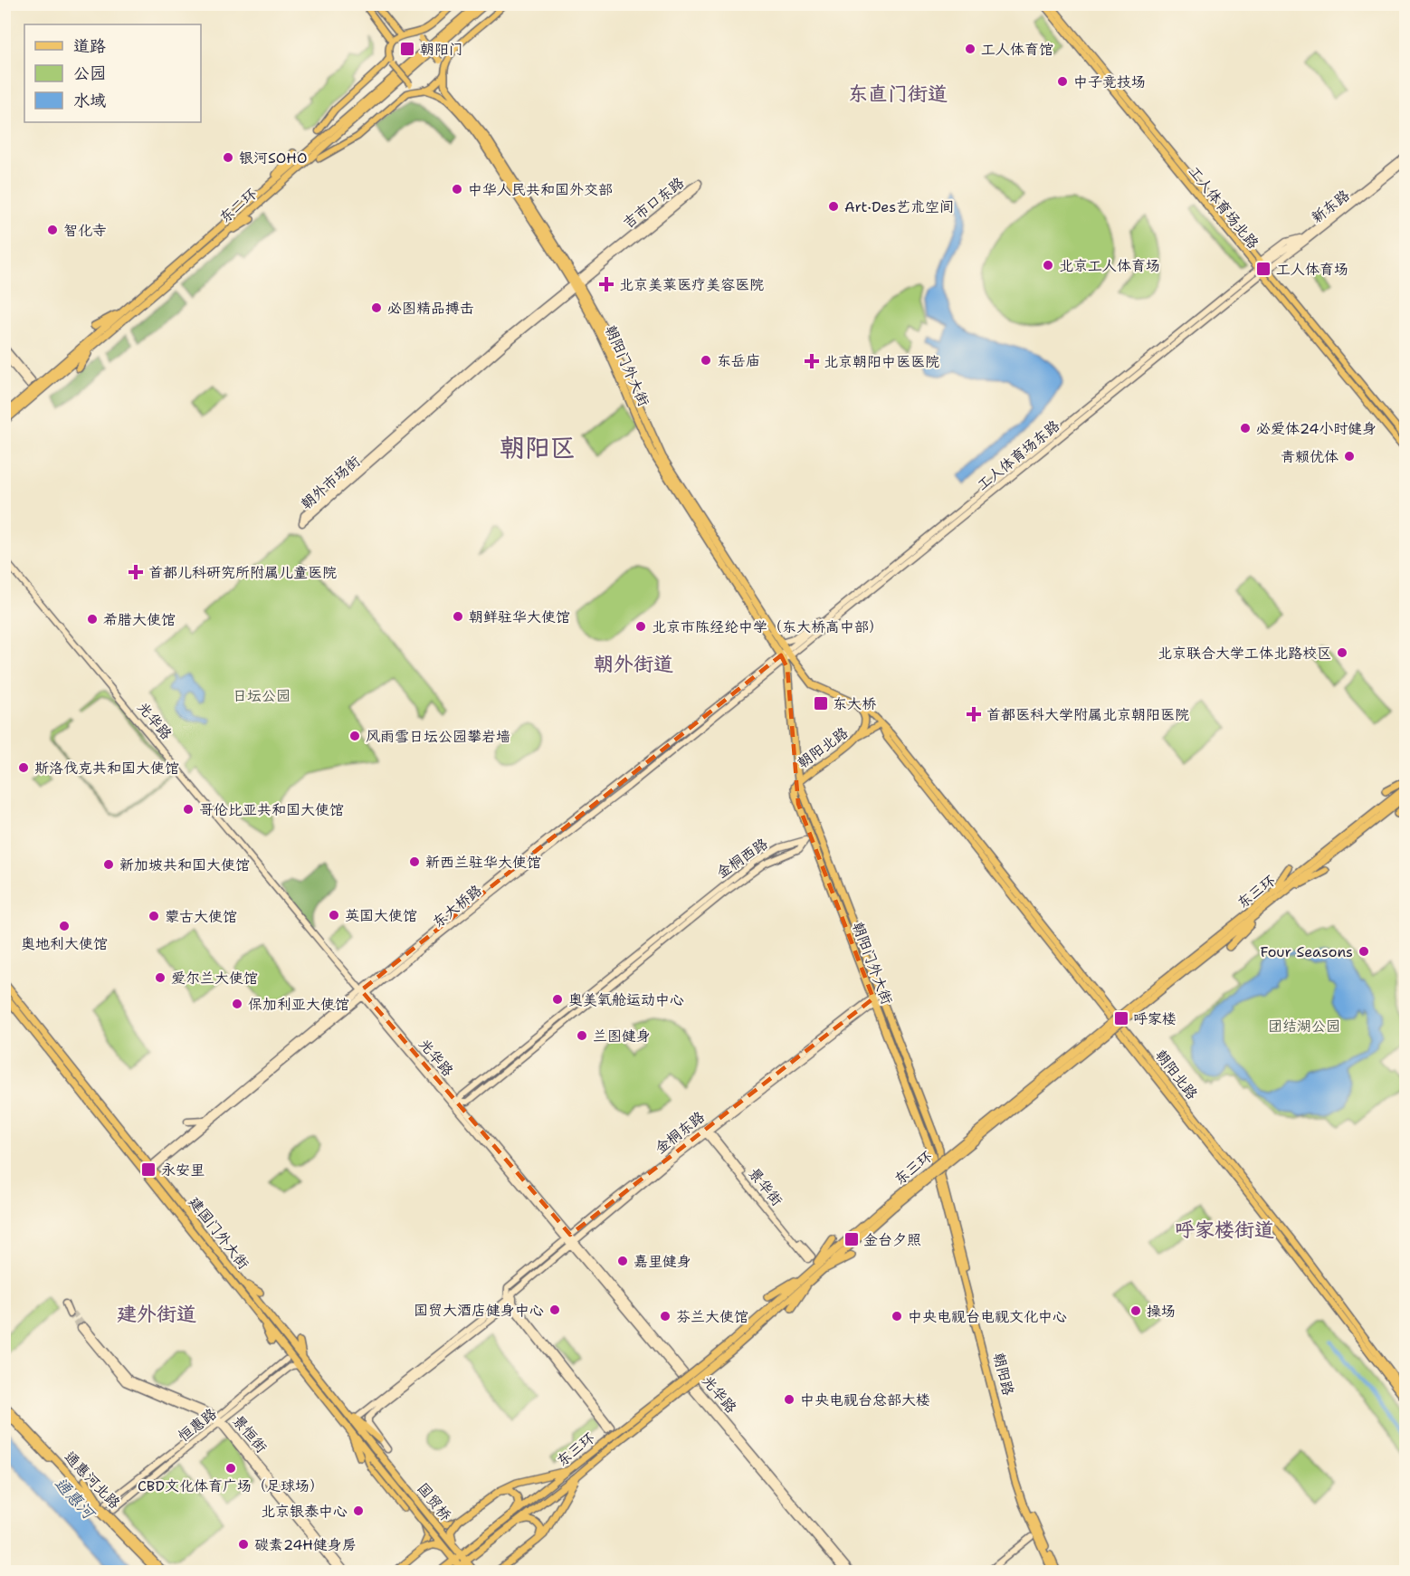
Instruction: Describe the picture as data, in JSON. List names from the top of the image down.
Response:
{
  "streets": {
    "highway": [
      "东二环",
      "朝阳门外大街",
      "朝阳北路",
      "东三环",
      "建国门外大街",
      "朝阳路",
      "通惠河北路",
      "国贸桥"
    ],
    "main road": [
      "吉市口东路",
      "新东路",
      "工人体育场北路",
      "工人体育场东路",
      "朝外市场街",
      "光华路",
      "金桐西路",
      "东大桥路",
      "金桐东路",
      "景华街",
      "恒惠路",
      "景恒街"
    ]
  },
  "crossings": [
    ["吉市口东路", "朝阳门外大街"],
    ["吉市口东路", "朝外市场街"],
    ["新东路", "工人体育场北路"],
    ["工人体育场北路", "工人体育场东路"],
    ["朝阳门外大街", "工人体育场东路"],
    ["朝阳门外大街", "朝外市场街"],
    ["朝阳门外大街", "朝阳北路"],
    ["朝阳门外大街", "东大桥路"],
    ["朝阳门外大街", "金桐东路"],
    ["朝阳门外大街", "朝阳路"],
    ["工人体育场东路", "朝阳北路"],
    ["工人体育场东路", "东大桥路"],
    ["光华路", "金桐西路"],
    ["光华路", "东大桥路"],
    ["光华路", "金桐东路"],
    ["朝阳北路", "东大桥路"],
    ["东大桥路", "建国门外大街"],
    ["金桐东路", "景华街"],
    ["建国门外大街", "恒惠路"],
    ["建国门外大街", "国贸桥"],
    ["恒惠路", "景恒街"]
  ],
  "districts": [
    "东直门街道",
    "朝阳区",
    "朝外街道",
    "呼家楼街道",
    "建外街道"
  ],
  "water": ["通惠河"],
  "parks": ["日坛公园", "团结湖公园"],
  "places": {
    "transit": [
      "朝阳门",
      "工人体育场",
      "东大桥",
      "呼家楼",
      "永安里",
      "金台夕照"
    ],
    "other": [
      "工人体育馆",
      "中子竞技场",
      "银河SOHO",
      "中华人民共和国外交部",
      "Art·Des艺术空间",
      "智化寺",
      "北京工人体育场",
      "必图精品搏击",
      "东岳庙",
      "必爱体24小时健身",
      "青赖优体",
      "朝鲜驻华大使馆",
      "希腊大使馆",
      "北京市陈经纶中学（东大桥高中部）",
      "北京联合大学工体北路校区",
      "风雨雪日坛公园攀岩墙",
      "斯洛伐克共和国大使馆",
      "哥伦比亚共和国大使馆",
      "新西兰驻华大使馆",
      "新加坡共和国大使馆",
      "英国大使馆",
      "蒙古大使馆",
      "奥地利大使馆",
      "Four Seasons",
      "爱尔兰大使馆",
      "奥美氧舱运动中心",
      "保加利亚大使馆",
      "兰图健身",
      "嘉里健身",
      "国贸大酒店健身中心",
      "操场",
      "芬兰大使馆",
      "中央电视台电视文化中心",
      "中央电视台总部大楼",
      "CBD文化体育广场（足球场）",
      "北京银泰中心",
      "碳素24H健身房"
    ],
    "health": [
      "北京美莱医疗美容医院",
      "北京朝阳中医医院",
      "首都儿科研究所附属儿童医院",
      "首都医科大学附属北京朝阳医院"
    ]
  },
  "legend": ["道路", "公园", "水域"]
}
